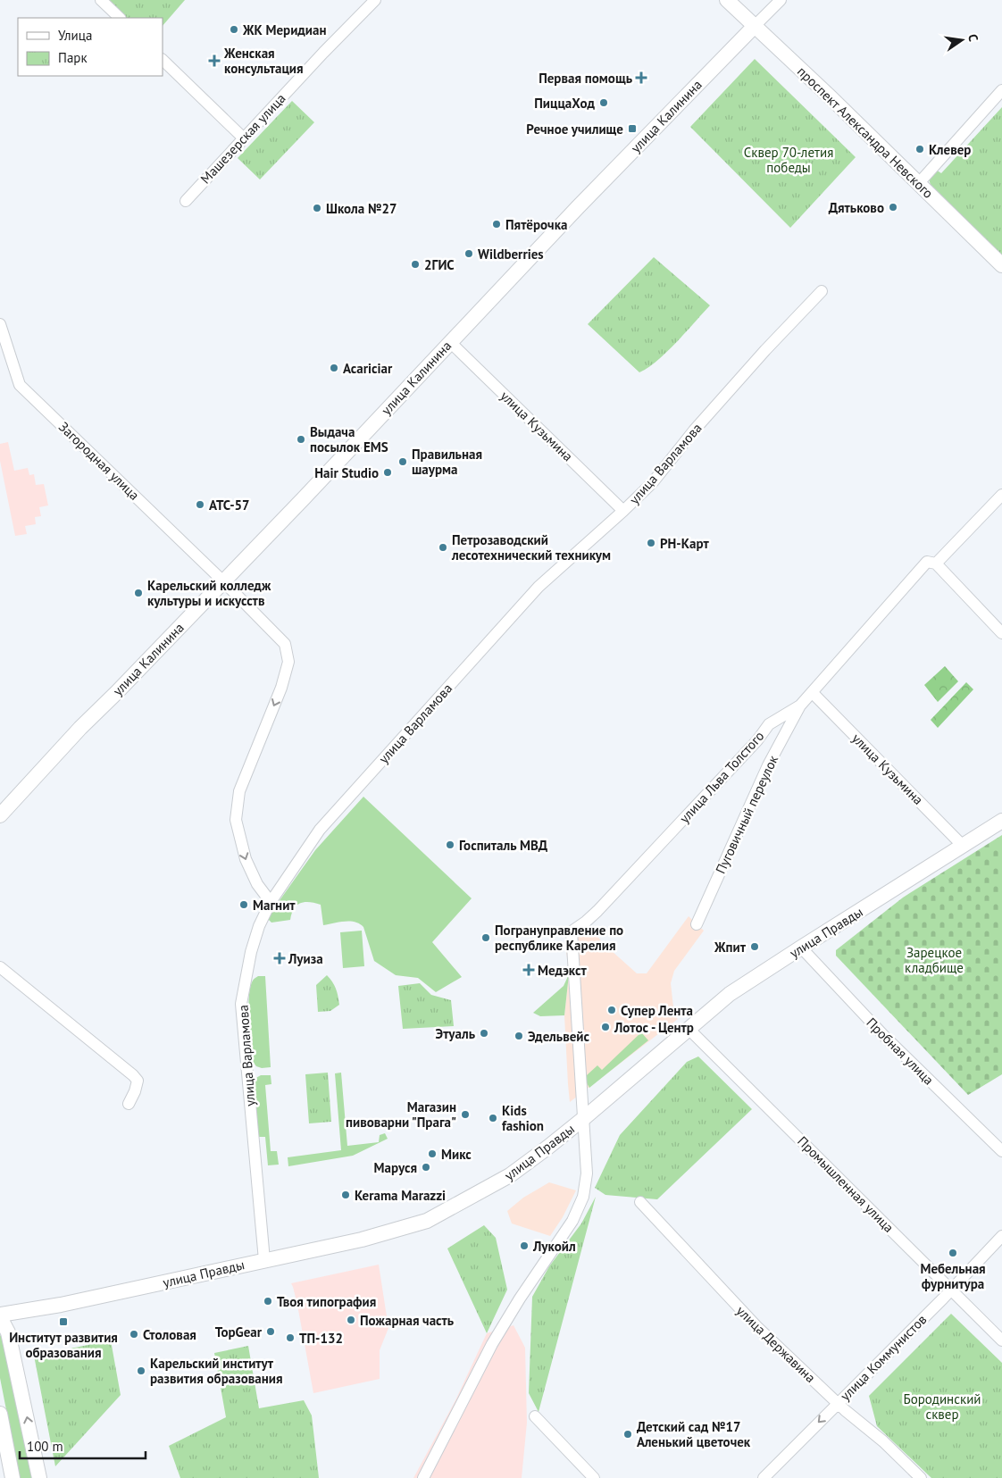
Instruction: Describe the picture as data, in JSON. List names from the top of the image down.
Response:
{
  "streets": {
    "main road": ["улица Калинина", "проспект Александра Невского", "улица Правды"],
    "street": [
      "Машезерская улица",
      "улица Кузьмина",
      "Загородная улица",
      "улица Варламова",
      "улица Льва Толстого",
      "Пуговичный переулок",
      "Пробная улица",
      "Промышленная улица",
      "улица Державина",
      "улица Коммунистов"
    ]
  },
  "crossings": [
    ["улица Калинина", "проспект Александра Невского"],
    ["улица Калинина", "улица Кузьмина"],
    ["улица Калинина", "Загородная улица"],
    ["улица Кузьмина", "улица Варламова"],
    ["улица Кузьмина", "улица Льва Толстого"],
    ["улица Кузьмина", "улица Правды"],
    ["Загородная улица", "улица Варламова"],
    ["улица Варламова", "улица Правды"],
    ["улица Льва Толстого", "Пуговичный переулок"],
    ["улица Льва Толстого", "улица Правды"],
    ["улица Правды", "Пробная улица"],
    ["улица Правды", "Промышленная улица"],
    ["Промышленная улица", "улица Коммунистов"],
    ["улица Державина", "улица Коммунистов"]
  ],
  "one_way": ["Загородная улица"],
  "parks": ["Сквер 70-летия победы", "Зарецкое кладбище", "Бородинский сквер"],
  "places": {
    "other": [
      "ЖК Меридиан",
      "ПиццаХод",
      "Клевер",
      "Дятьково",
      "Школа №27",
      "Пятёрочка",
      "Wildberries",
      "2ГИС",
      "Acariciar",
      "Выдача посылок EMS",
      "Правильная шаурма",
      "Hair Studio",
      "АТС-57",
      "РН-Карт",
      "Петрозаводский лесотехнический техникум",
      "Карельский колледж культуры и искусств",
      "Госпиталь МВД",
      "Магнит",
      "Погрануправление по республике Карелия",
      "Жпит",
      "Супер Лента",
      "Лотос - Центр",
      "Этуаль",
      "Эдельвейс",
      "Магазин пивоварни \"Прага\"",
      "Kids fashion",
      "Микс",
      "Маруся",
      "Kerama Marazzi",
      "Лукойл",
      "Мебельная фурнитура",
      "Твоя типография",
      "Пожарная часть",
      "TopGear",
      "Столовая",
      "ТП-132",
      "Карельский институт развития образования",
      "Детский сад №17 Аленький цветочек"
    ],
    "health": [
      "Женская консультация",
      "Первая помощь",
      "Луиза",
      "Медэкст"
    ],
    "transit": ["Речное училище", "Институт развития образования"]
  },
  "legend": ["Улица", "Парк"],
  "scale_bar": "100 m",
  "north": "right"
}
